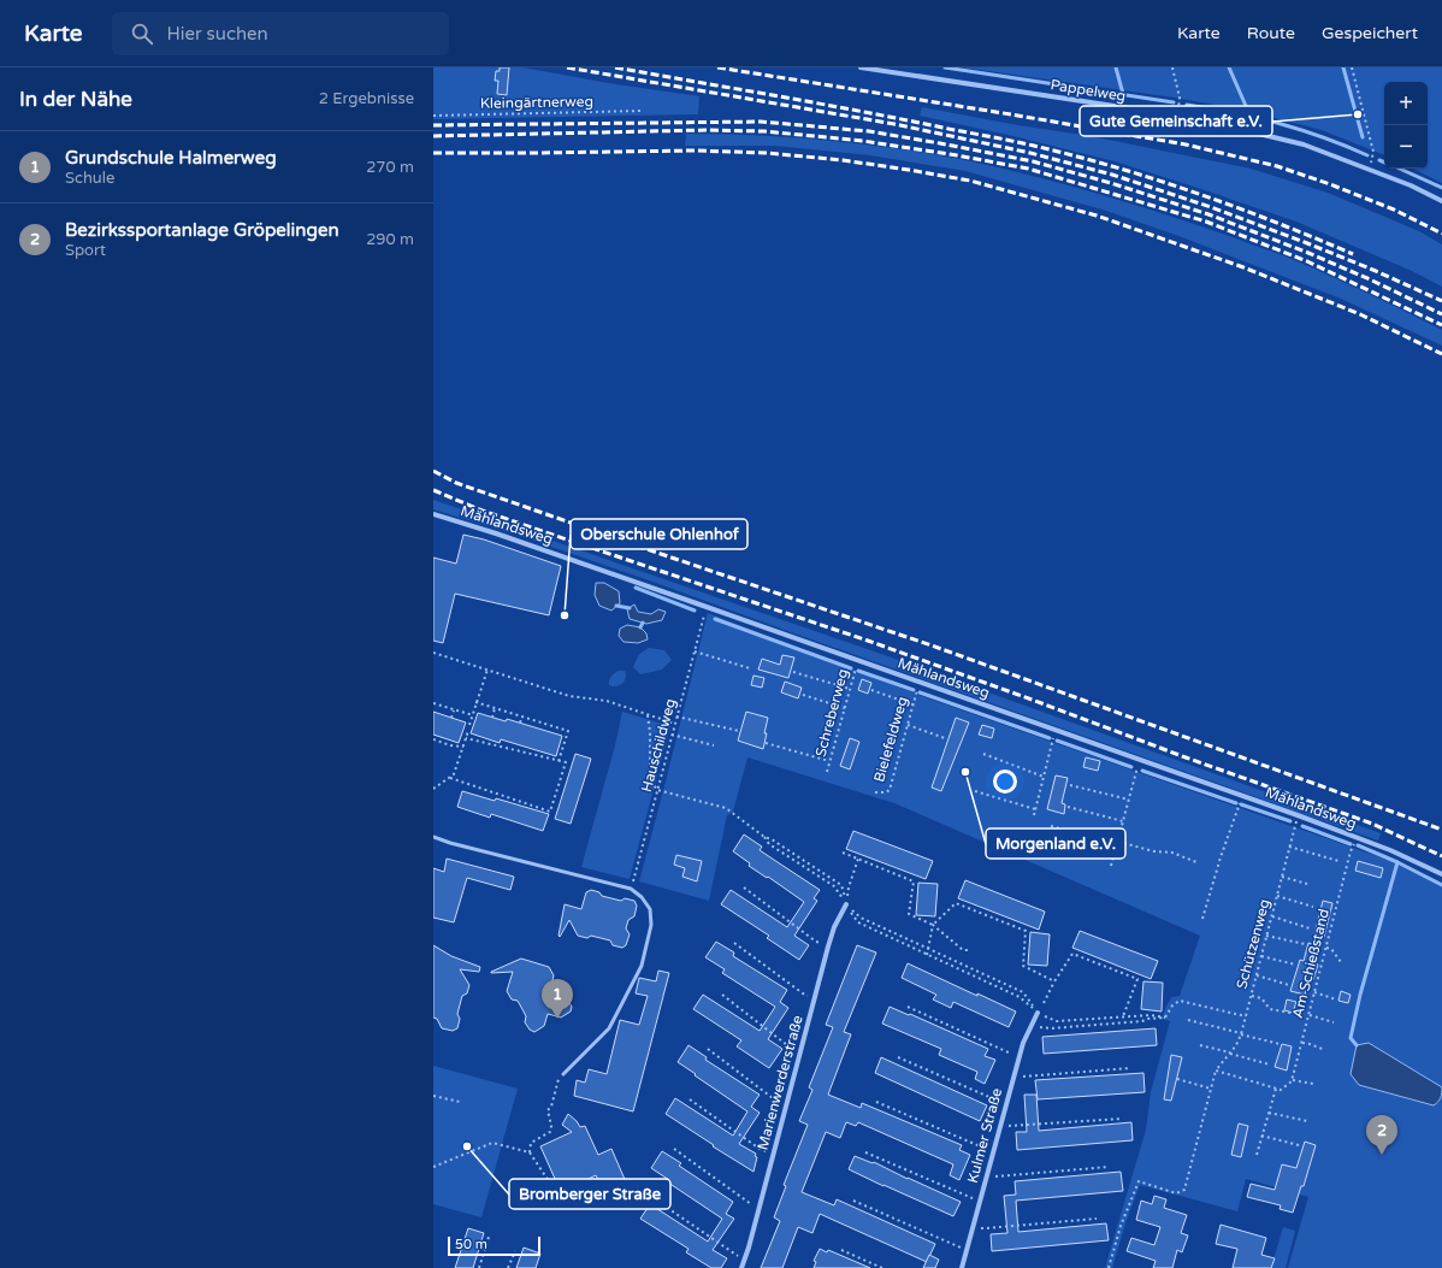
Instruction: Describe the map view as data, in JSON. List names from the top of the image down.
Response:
{
  "streets": {
    "street": [
      "Pappelweg",
      "Mählandsweg",
      "Marienwerderstraße",
      "Kulmer Straße"
    ],
    "path": [
      "Kleingärtnerweg",
      "Schreberweg",
      "Bielefeldweg",
      "Hauschildweg",
      "Schützenweg",
      "Am Schießstand"
    ]
  },
  "crossings": [
    ["Mählandsweg", "Schreberweg"],
    ["Mählandsweg", "Bielefeldweg"],
    ["Mählandsweg", "Hauschildweg"],
    ["Mählandsweg", "Schützenweg"],
    ["Mählandsweg", "Am Schießstand"]
  ],
  "places": [
    "Gute Gemeinschaft e.V.",
    "Oberschule Ohlenhof",
    "Morgenland e.V.",
    "Bromberger Straße"
  ],
  "scale_bar": "50 m",
  "page": {
    "header": "Karte",
    "search": "Hier suchen",
    "nav": ["Karte", "Route", "Gespeichert"],
    "heading": ["In der Nähe", "2 Ergebnisse"],
    "map_buttons": ["+", "−"],
    "list": [
      {
        "mark": "1",
        "name": "Grundschule Halmerweg",
        "note": "Schule",
        "value": "270 m"
      },
      {
        "mark": "2",
        "name": "Bezirkssportanlage Gröpelingen",
        "note": "Sport",
        "value": "290 m"
      }
    ],
    "pins": ["1", "2"],
    "scale": "50 m"
  }
}
